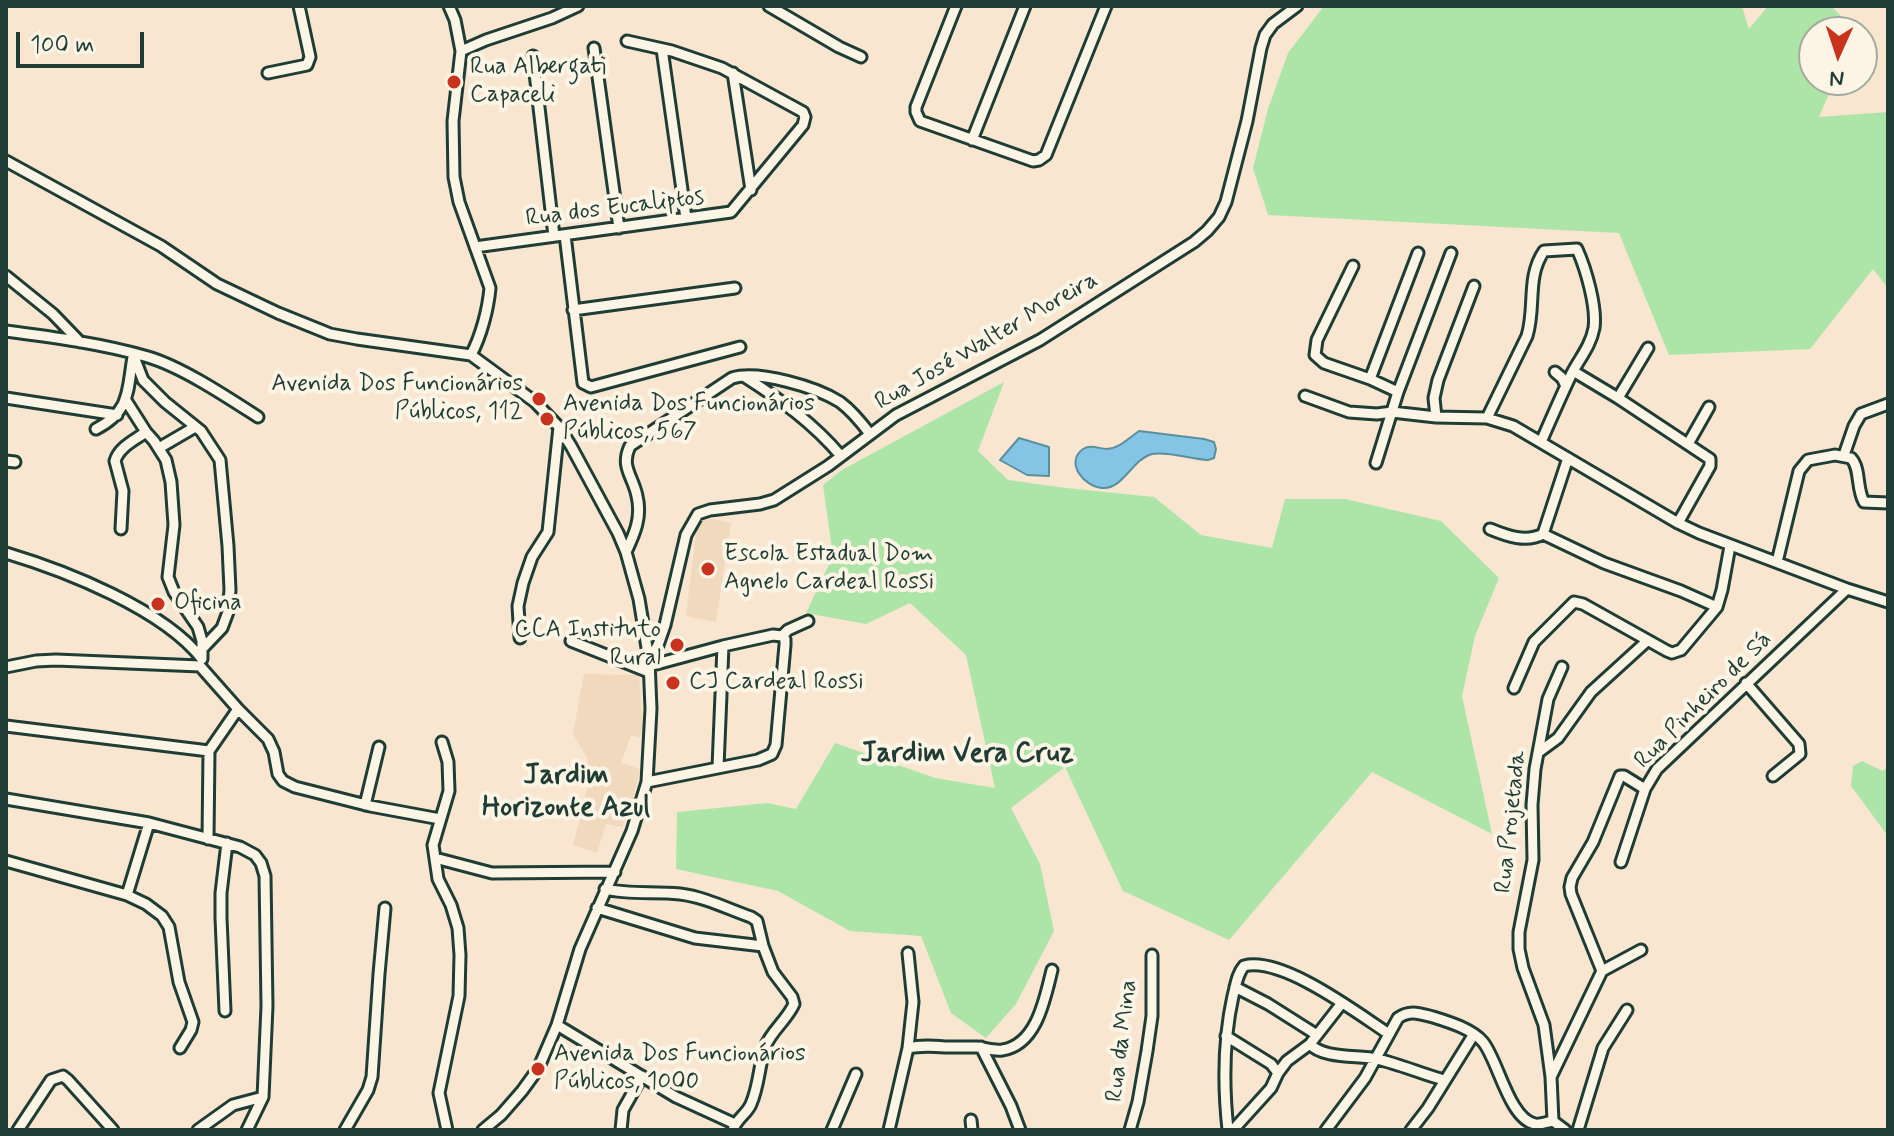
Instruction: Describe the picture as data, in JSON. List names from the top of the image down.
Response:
{
  "streets": {
    "street": [
      "Rua dos Eucaliptos",
      "Rua José Walter Moreira",
      "Rua Pinheiro de Sá",
      "Rua Projetada",
      "Rua da Mina"
    ]
  },
  "districts": ["Jardim Vera Cruz", "Jardim Horizonte Azul"],
  "places": [
    "Rua Albergati Capaceli",
    "Avenida Dos Funcionários Públicos, 112",
    "Avenida Dos Funcionários Públicos, 567",
    "Escola Estadual Dom Agnelo Cardeal Rossi",
    "Oficina",
    "CCA Instituto Rural",
    "CJ Cardeal Rossi",
    "Avenida Dos Funcionários Públicos, 1000"
  ],
  "scale_bar": "100 m",
  "north": "bottom"
}
